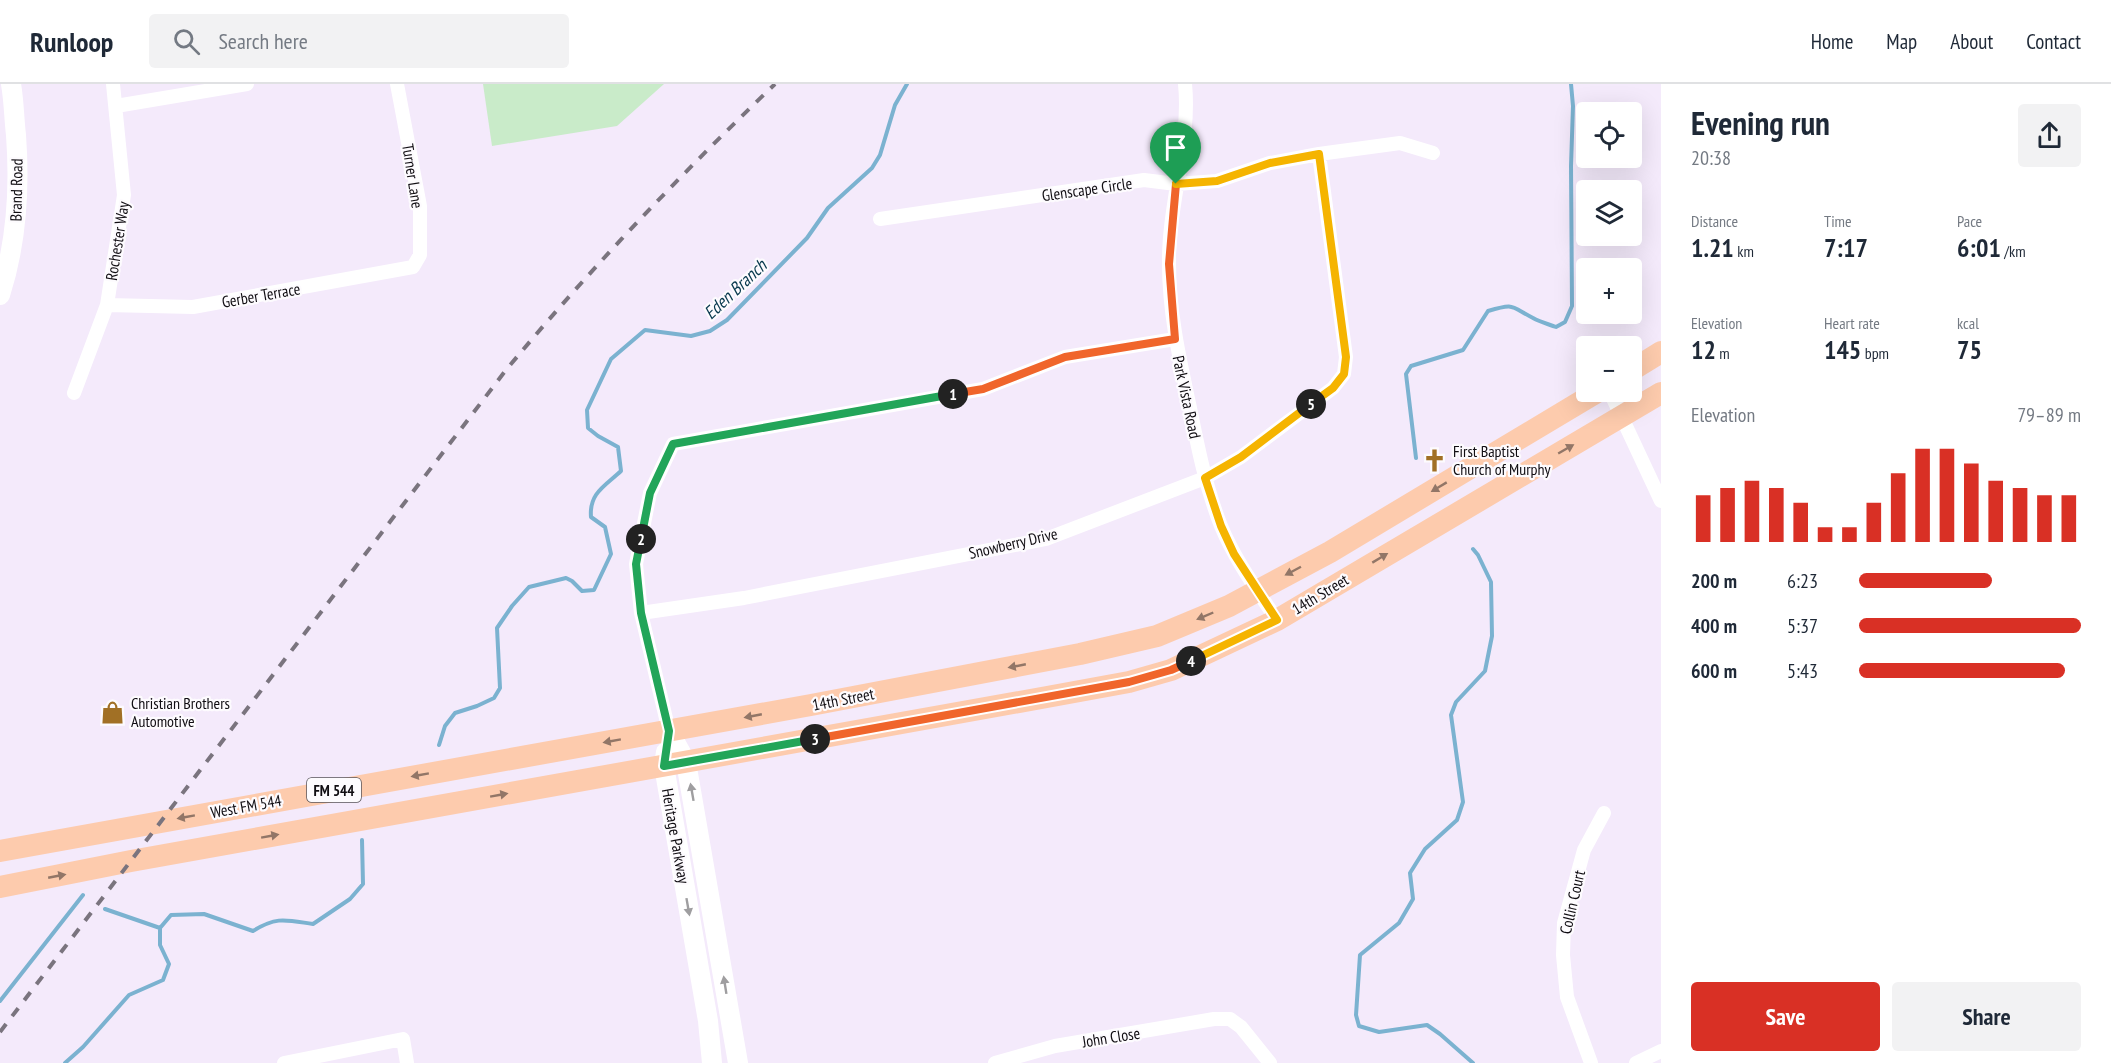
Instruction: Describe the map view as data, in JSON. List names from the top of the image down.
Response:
{
  "streets": {
    "main road": [
      "Brand Road",
      "14th Street",
      "FM 544",
      "West FM 544",
      "Heritage Parkway"
    ],
    "street": [
      "Turner Lane",
      "Glenscape Circle",
      "Rochester Way",
      "Gerber Terrace",
      "Park Vista Road",
      "Snowberry Drive",
      "Collin Court",
      "John Close"
    ]
  },
  "crossings": [
    ["Turner Lane", "Gerber Terrace"],
    ["Glenscape Circle", "Park Vista Road"],
    ["Glenscape Circle", "Snowberry Drive"],
    ["Rochester Way", "Gerber Terrace"],
    ["Park Vista Road", "Snowberry Drive"],
    ["Park Vista Road", "14th Street"],
    ["14th Street", "West FM 544"],
    ["14th Street", "Heritage Parkway"],
    ["West FM 544", "Heritage Parkway"]
  ],
  "water": ["Eden Branch"],
  "places": {
    "church": ["First Baptist Church of Murphy"],
    "shop": ["Christian Brothers Automotive"]
  },
  "page": {
    "header": "Runloop",
    "search": "Search here",
    "nav": [
      "Home",
      "Map",
      "About",
      "Contact"
    ],
    "heading": ["Evening run", "20:38"],
    "map_buttons": ["+", "−"],
    "stats": [
      ["Distance", "1.21 km"],
      ["Time", "7:17"],
      ["Pace", "6:01 /km"],
      ["Elevation", "12 m"],
      ["Heart rate", "145 bpm"],
      ["kcal", "75"]
    ],
    "pins": [
      "1",
      "5",
      "2",
      "4",
      "3"
    ],
    "chart": ["Elevation", "79–89 m"],
    "list": [
      {
        "name": "200 m",
        "note": "6:23"
      },
      {
        "name": "400 m",
        "note": "5:37"
      },
      {
        "name": "600 m",
        "note": "5:43"
      }
    ],
    "buttons": ["Save", "Share"]
  }
}
